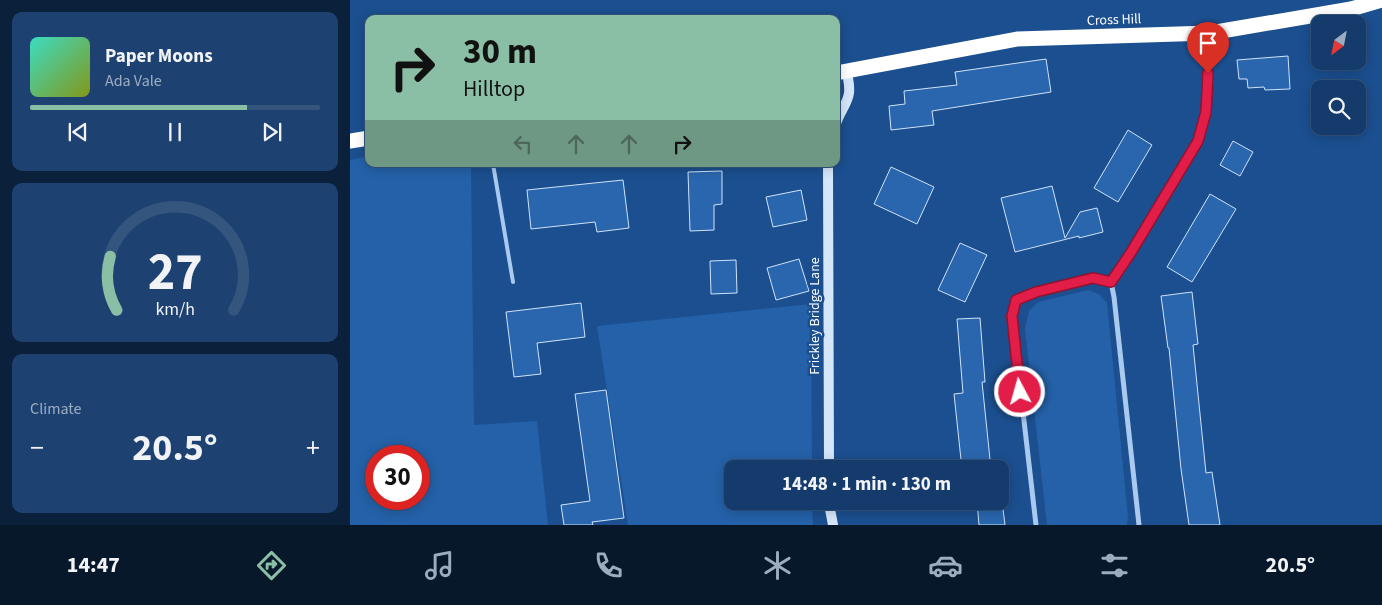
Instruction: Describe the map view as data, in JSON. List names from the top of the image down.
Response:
{
  "streets": {
    "highway": ["Cross Hill"],
    "street": ["Frickley Bridge Lane"]
  },
  "north": "bottom left",
  "page": {
    "turn": ["30 m", "Hilltop"],
    "song": ["Paper Moons", "Ada Vale"],
    "tile": "Climate",
    "heat": ["−", "20.5°", "+"],
    "limit": "30",
    "trip": "14:48 · 1 min · 130 m",
    "tabs": ["14:47", "20.5°"],
    "gauge": ["27", "km/h"]
  }
}
